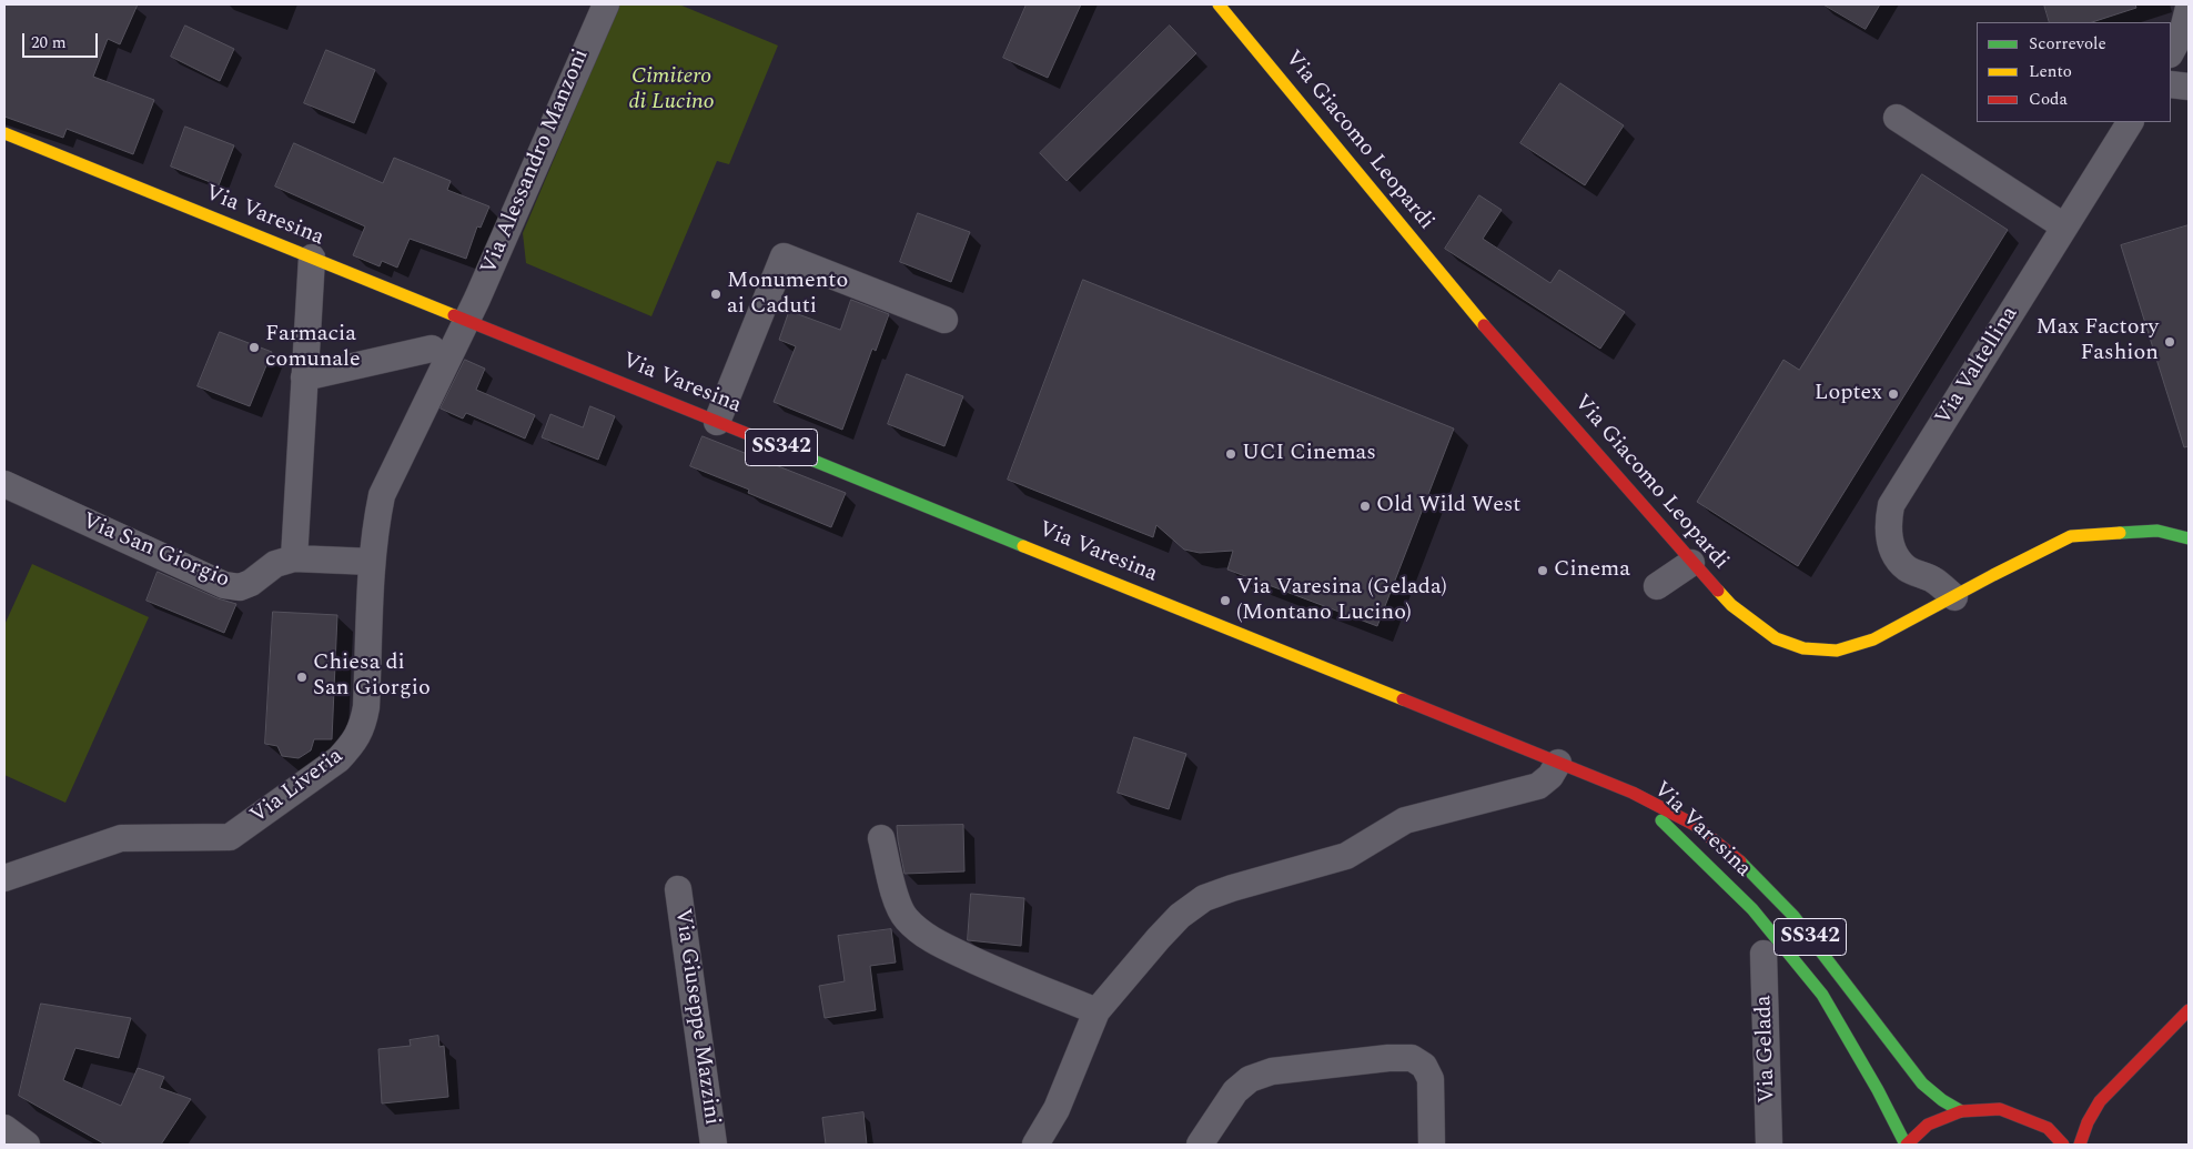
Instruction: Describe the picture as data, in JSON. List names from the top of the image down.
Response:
{
  "streets": {
    "main road": ["Via Giacomo Leopardi", "Via Varesina", "SS342"],
    "street": [
      "Via Alessandro Manzoni",
      "Via Valtellina",
      "Via San Giorgio",
      "Via Liveria",
      "Via Giuseppe Mazzini",
      "Via Gelada"
    ]
  },
  "crossings": [
    ["Via Giacomo Leopardi", "Via Valtellina"],
    ["Via Alessandro Manzoni", "Via Varesina"],
    ["Via Alessandro Manzoni", "Via Liveria"],
    ["Via Varesina", "SS342"],
    ["Via Varesina", "Via Liveria"],
    ["Via San Giorgio", "Via Liveria"]
  ],
  "parks": ["Cimitero di Lucino"],
  "places": [
    "Monumento ai Caduti",
    "Max Factory Fashion",
    "Farmacia comunale",
    "Loptex",
    "UCI Cinemas",
    "Old Wild West",
    "Cinema",
    "Via Varesina (Gelada) (Montano Lucino)",
    "Chiesa di San Giorgio"
  ],
  "legend": ["Scorrevole", "Lento", "Coda"],
  "scale_bar": "20 m"
}
